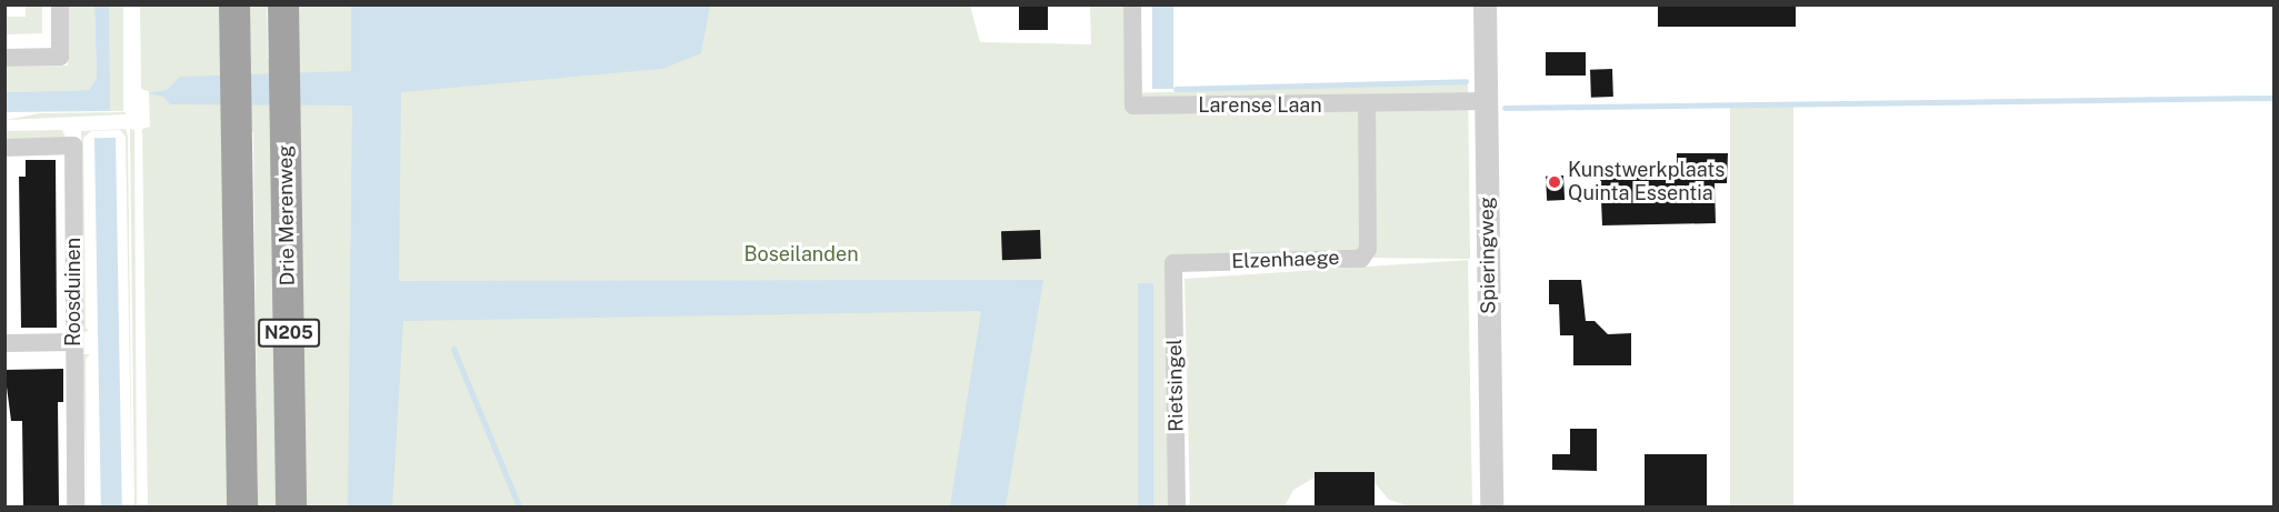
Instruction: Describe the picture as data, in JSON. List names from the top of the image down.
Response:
{
  "streets": {
    "highway": ["Drie Merenweg", "N205"],
    "street": [
      "Larense Laan",
      "Spieringweg",
      "Elzenhaege",
      "Roosduinen",
      "Rietsingel"
    ]
  },
  "crossings": [
    ["Larense Laan", "Spieringweg"],
    ["Larense Laan", "Elzenhaege"],
    ["Elzenhaege", "Rietsingel"]
  ],
  "parks": ["Boseilanden"],
  "places": ["Kunstwerkplaats Quinta Essentia"]
}
